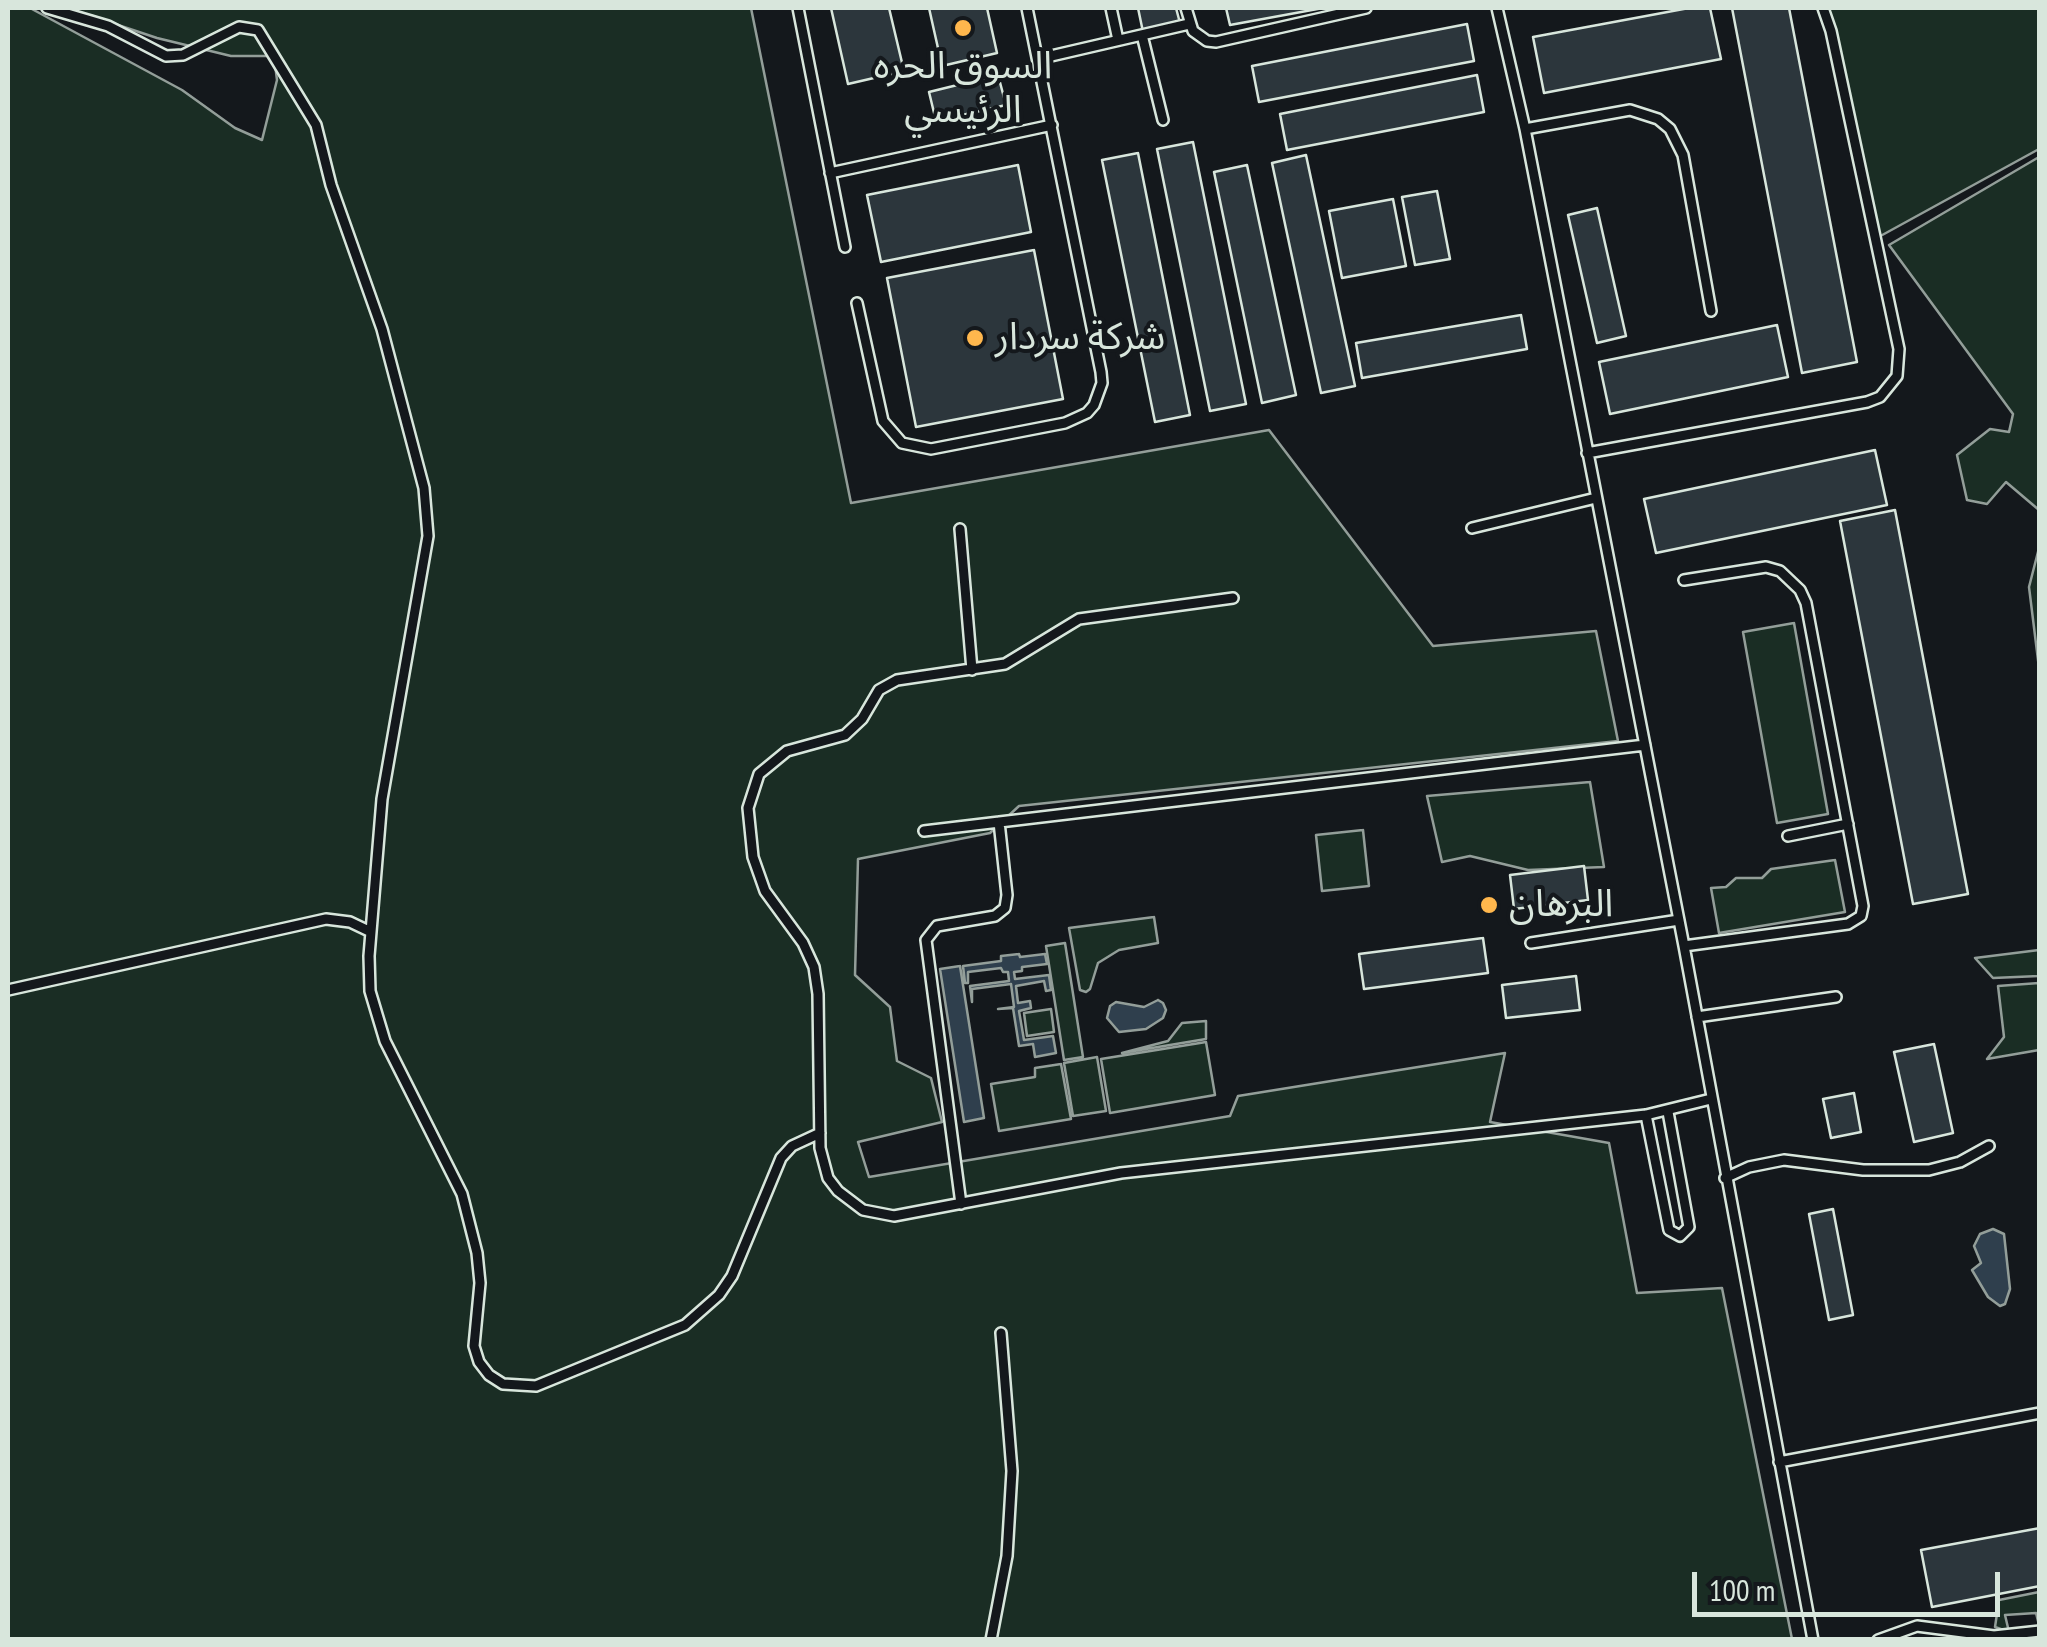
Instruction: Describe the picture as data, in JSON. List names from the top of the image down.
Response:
{
  "places": ["السوق الحره الرئيسي", "شركة سردار", "البرهان"],
  "scale_bar": "100 m"
}
